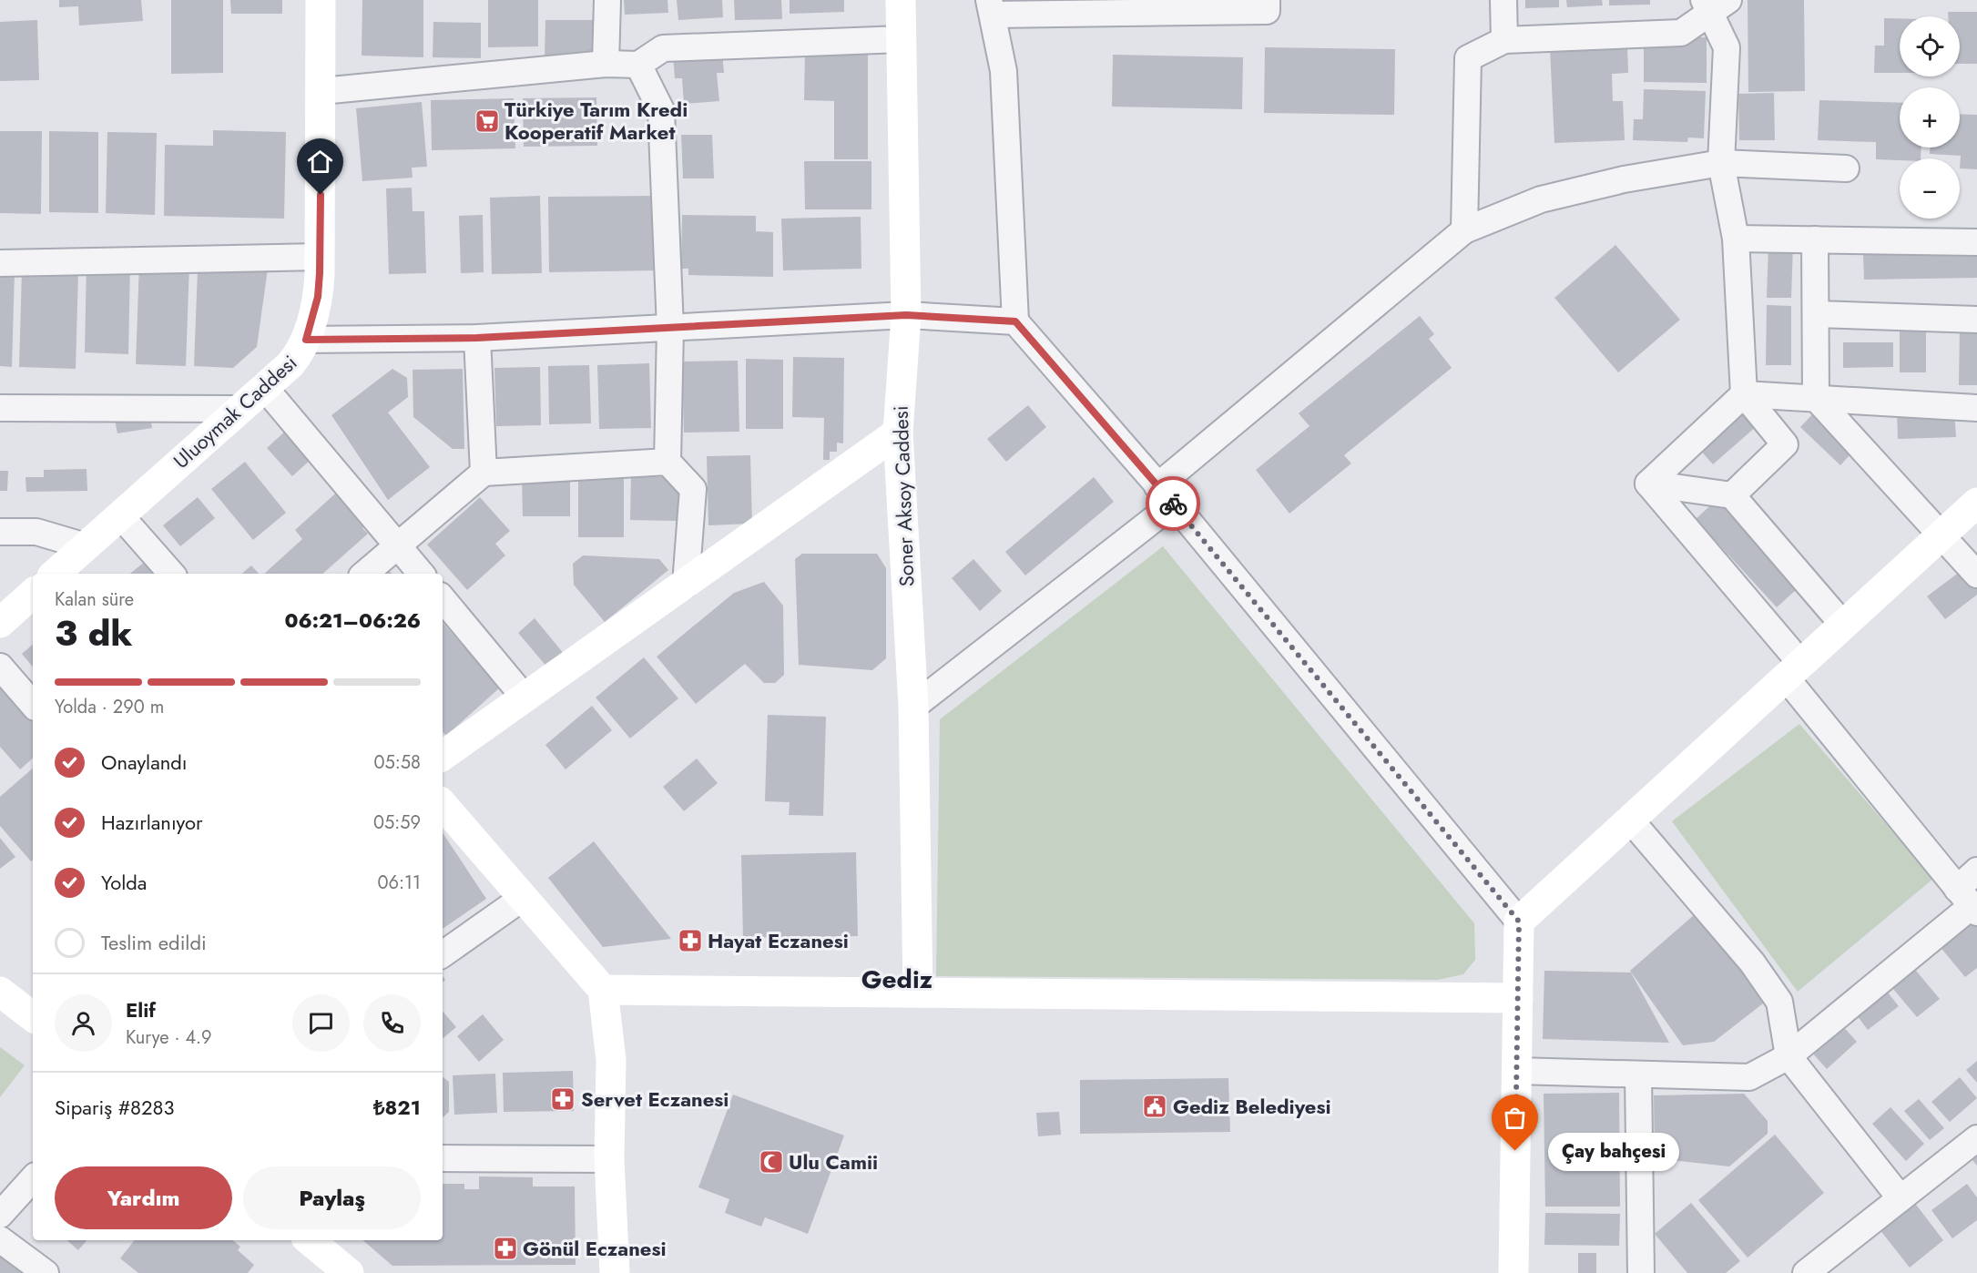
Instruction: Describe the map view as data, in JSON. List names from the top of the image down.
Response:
{
  "streets": {
    "street": ["Uluoymak Caddesi", "Soner Aksoy Caddesi"]
  },
  "districts": ["Gediz"],
  "places": {
    "supermarket": ["Türkiye Tarım Kredi Kooperatif Market"],
    "pharmacy": ["Hayat Eczanesi", "Servet Eczanesi", "Gönül Eczanesi"],
    "public building": ["Gediz Belediyesi"],
    "other": ["Çay bahçesi"],
    "mosque": ["Ulu Camii"]
  },
  "page": {
    "map_buttons": ["+", "−"],
    "heading": ["3 dk", "Kalan süre", "06:21–06:26"],
    "panel": [
      "Elif",
      "Kurye · 4.9",
      "Sipariş #8283",
      "₺821"
    ],
    "bar": "Yolda · 290 m",
    "list": [
      ["Onaylandı", "05:58"],
      ["Hazırlanıyor", "05:59"],
      ["Yolda", "06:11"],
      "Teslim edildi"
    ],
    "bubble": "Çay bahçesi",
    "buttons": ["Yardım", "Paylaş"]
  }
}
